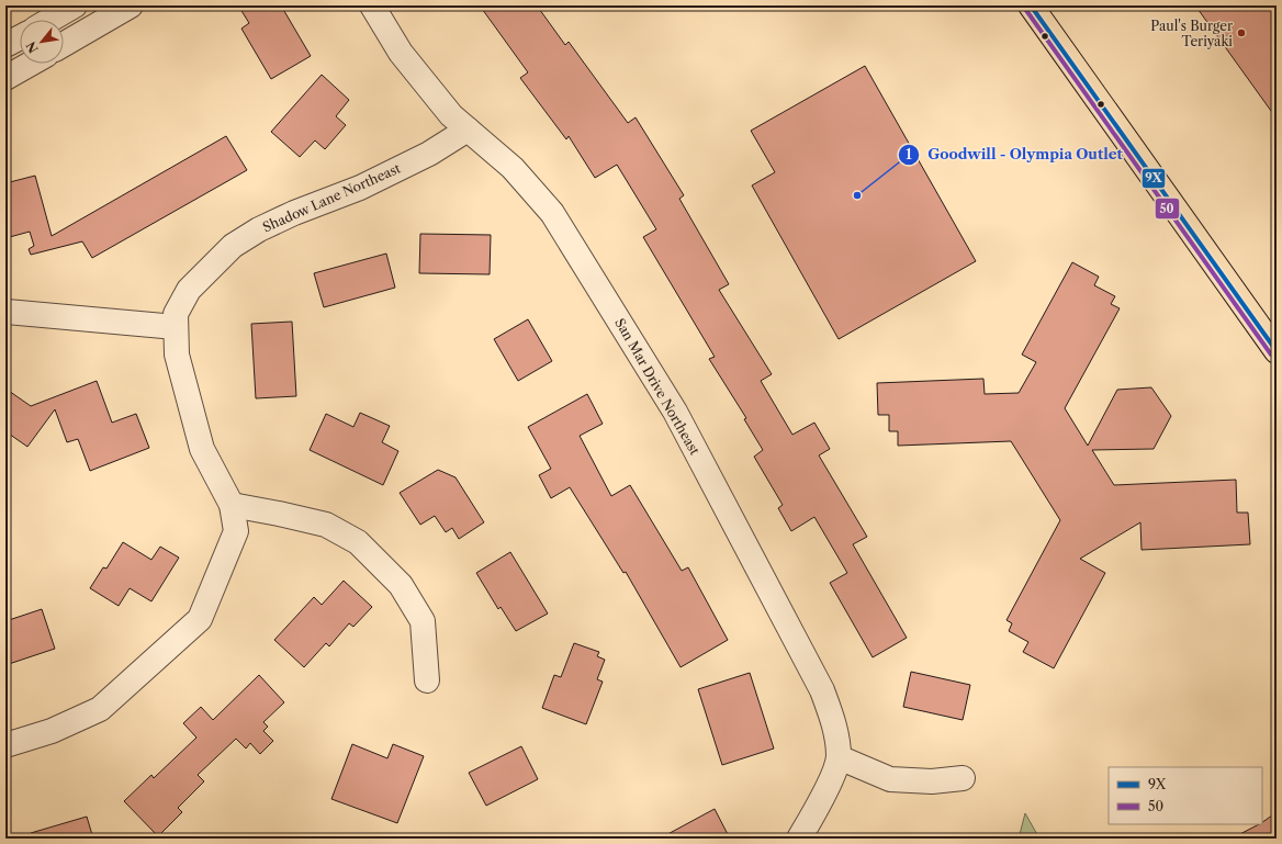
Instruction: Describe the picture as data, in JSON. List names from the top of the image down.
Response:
{
  "streets": {
    "street": ["Shadow Lane Northeast", "San Mar Drive Northeast"]
  },
  "crossings": [
    ["Shadow Lane Northeast", "San Mar Drive Northeast"]
  ],
  "places": ["Paul's Burger Teriyaki", "Goodwill - Olympia Outlet"],
  "lines": ["transit line 9X", "transit line 50"],
  "legend": ["9X", "50"],
  "north": "bottom left"
}
